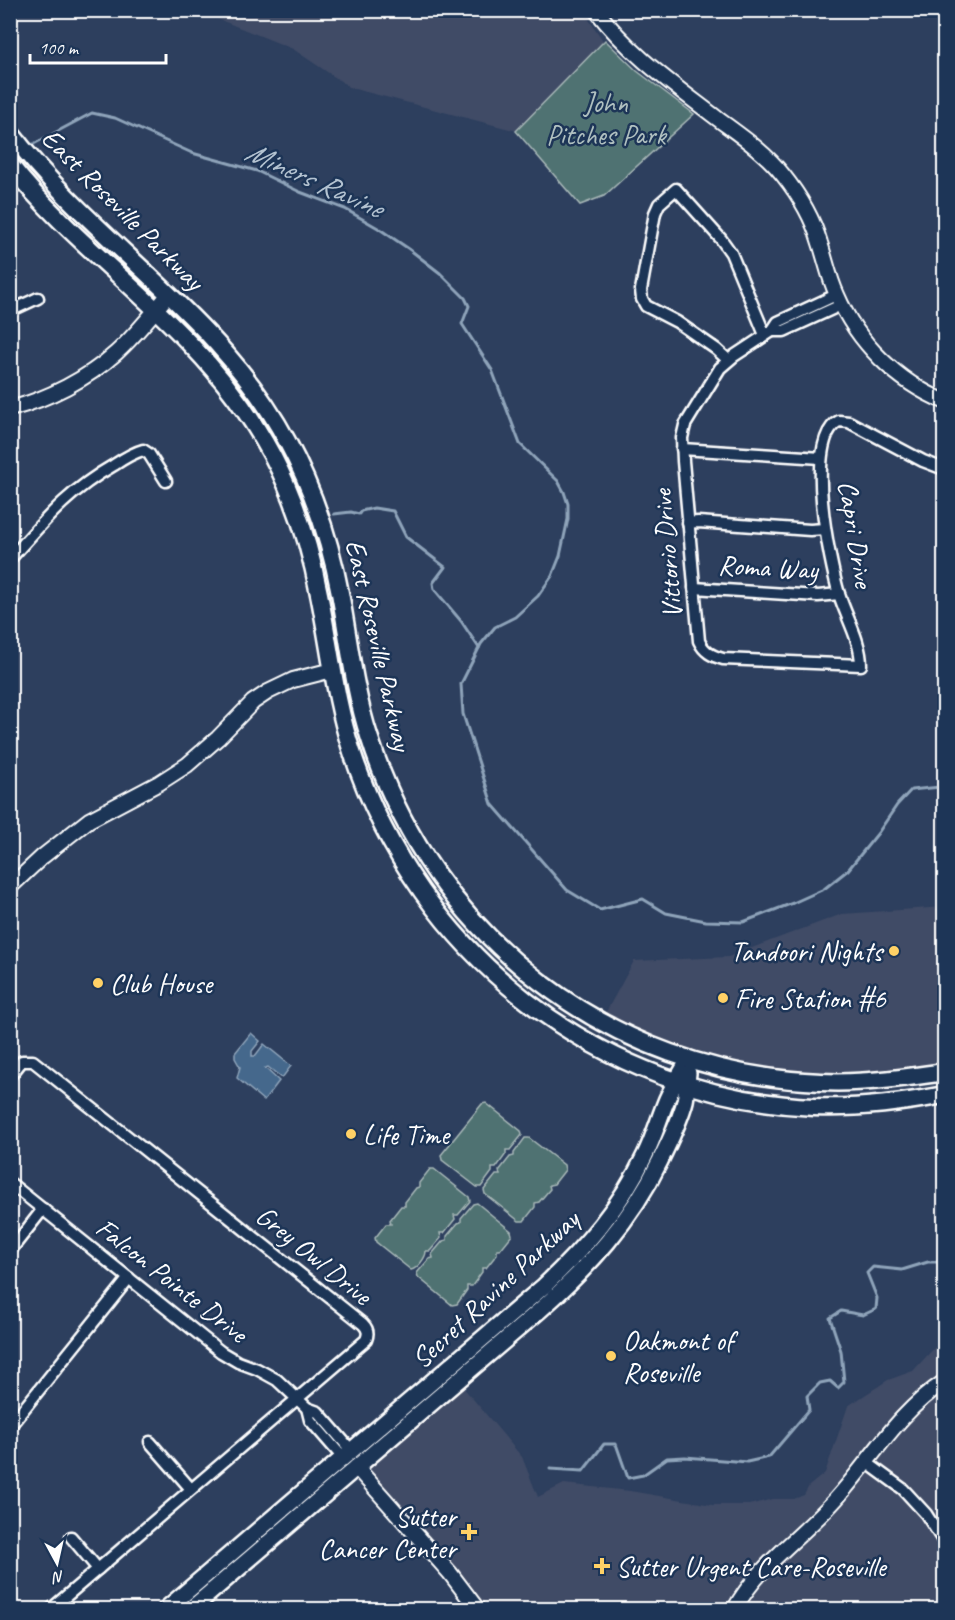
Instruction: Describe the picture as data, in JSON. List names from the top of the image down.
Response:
{
  "streets": {
    "main road": ["East Roseville Parkway", "Secret Ravine Parkway"],
    "street": [
      "Capri Drive",
      "Vittorio Drive",
      "Roma Way",
      "Grey Owl Drive",
      "Falcon Pointe Drive"
    ]
  },
  "crossings": [
    ["East Roseville Parkway", "Secret Ravine Parkway"],
    ["Capri Drive", "Vittorio Drive"],
    ["Capri Drive", "Roma Way"],
    ["Vittorio Drive", "Roma Way"],
    ["Grey Owl Drive", "Falcon Pointe Drive"],
    ["Falcon Pointe Drive", "Secret Ravine Parkway"]
  ],
  "water": ["Miners Ravine"],
  "parks": ["John Pitches Park"],
  "places": {
    "other": [
      "Tandoori Nights",
      "Club House",
      "Fire Station #6",
      "Life Time",
      "Oakmont of Roseville"
    ],
    "health": ["Sutter Cancer Center", "Sutter Urgent Care-Roseville"]
  },
  "scale_bar": "100 m",
  "north": "bottom"
}
